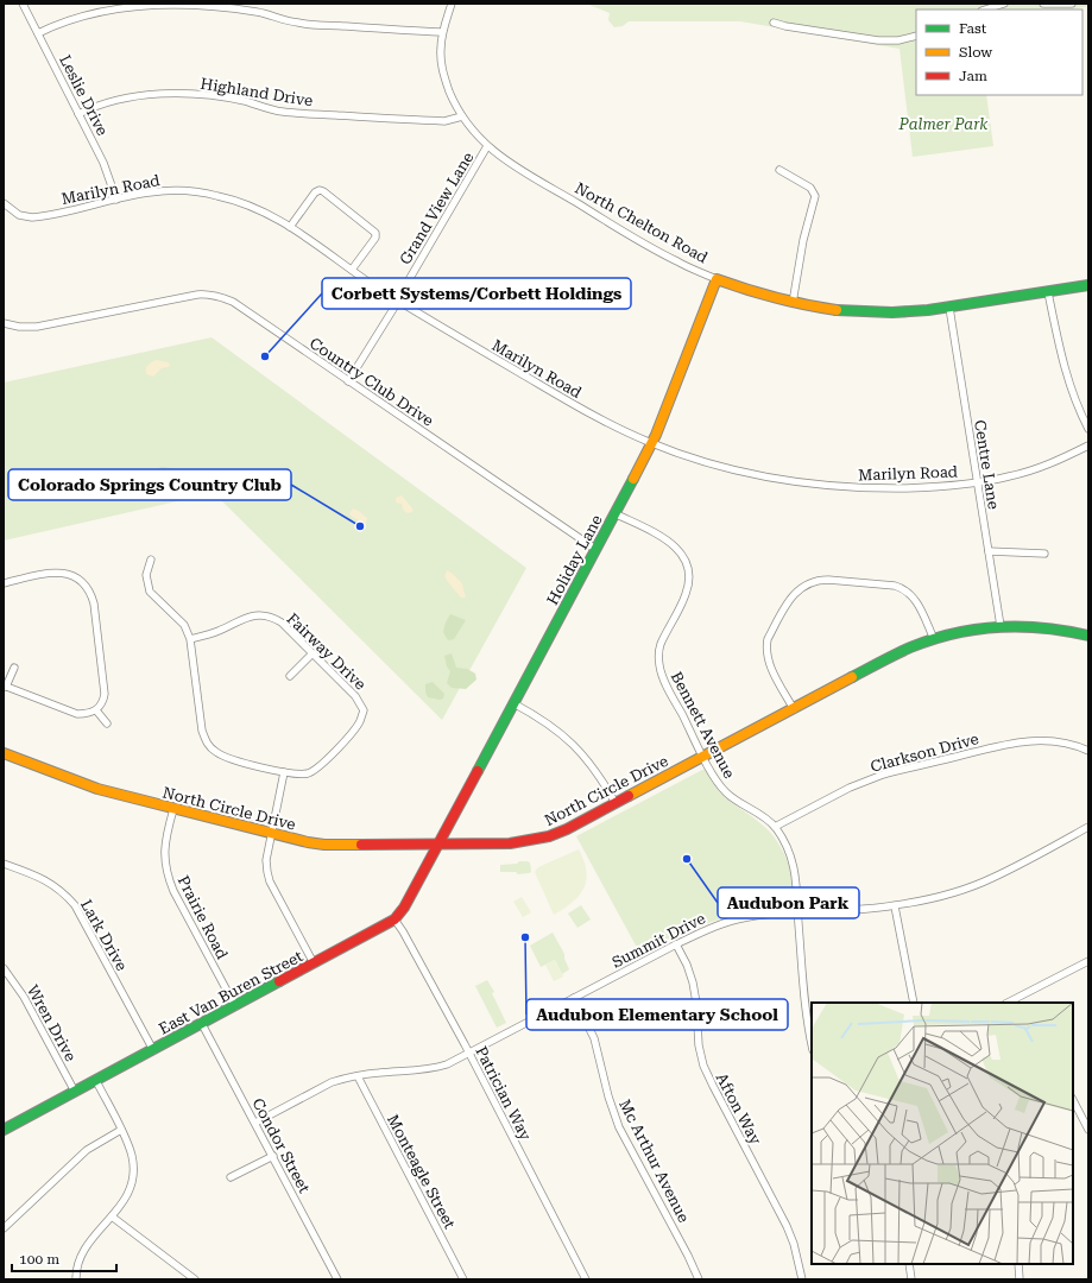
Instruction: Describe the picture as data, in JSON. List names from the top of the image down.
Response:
{
  "streets": {
    "street": [
      "Highland Drive",
      "Leslie Drive",
      "Marilyn Road",
      "Grand View Lane",
      "North Chelton Road",
      "Country Club Drive",
      "Centre Lane",
      "Holiday Lane",
      "Fairway Drive",
      "Bennett Avenue",
      "Clarkson Drive",
      "North Circle Drive",
      "Prairie Road",
      "Lark Drive",
      "Summit Drive",
      "East Van Buren Street",
      "Wren Drive",
      "Patrician Way",
      "Afton Way",
      "Condor Street",
      "Mc Arthur Avenue",
      "Monteagle Street"
    ]
  },
  "crossings": [
    ["Highland Drive", "Leslie Drive"],
    ["Highland Drive", "North Chelton Road"],
    ["Leslie Drive", "Marilyn Road"],
    ["Marilyn Road", "Grand View Lane"],
    ["Marilyn Road", "Centre Lane"],
    ["Marilyn Road", "Holiday Lane"],
    ["Grand View Lane", "North Chelton Road"],
    ["Grand View Lane", "Country Club Drive"],
    ["North Chelton Road", "Centre Lane"],
    ["North Chelton Road", "Holiday Lane"],
    ["Country Club Drive", "Holiday Lane"],
    ["Centre Lane", "North Circle Drive"],
    ["Holiday Lane", "Bennett Avenue"],
    ["Holiday Lane", "North Circle Drive"],
    ["Holiday Lane", "East Van Buren Street"],
    ["Bennett Avenue", "Clarkson Drive"],
    ["Bennett Avenue", "North Circle Drive"],
    ["Bennett Avenue", "Summit Drive"],
    ["North Circle Drive", "Prairie Road"],
    ["North Circle Drive", "East Van Buren Street"],
    ["Prairie Road", "East Van Buren Street"],
    ["Lark Drive", "East Van Buren Street"],
    ["Summit Drive", "Patrician Way"],
    ["Summit Drive", "Afton Way"],
    ["Summit Drive", "Condor Street"],
    ["Summit Drive", "Mc Arthur Avenue"],
    ["Summit Drive", "Monteagle Street"],
    ["East Van Buren Street", "Wren Drive"],
    ["East Van Buren Street", "Patrician Way"],
    ["East Van Buren Street", "Condor Street"]
  ],
  "parks": ["Palmer Park"],
  "places": [
    "Corbett Systems/Corbett Holdings",
    "Colorado Springs Country Club",
    "Audubon Park",
    "Audubon Elementary School"
  ],
  "legend": ["Fast", "Slow", "Jam"],
  "scale_bar": "100 m"
}
